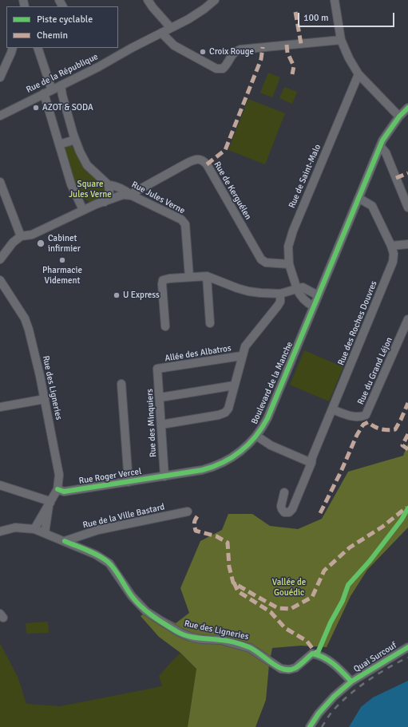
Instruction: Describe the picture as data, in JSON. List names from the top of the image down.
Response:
{
  "streets": {
    "street": [
      "Rue de la République",
      "Rue de Saint-Malo",
      "Rue de Kerguélen",
      "Rue Jules Verne",
      "Rue des Roches Douvres",
      "Allée des Albatros",
      "Rue du Grand Léjon",
      "Boulevard de la Manche",
      "Rue des Ligneries",
      "Rue des Minquiers",
      "Rue Roger Vercel",
      "Rue de la Ville Bastard",
      "Quai Surcouf"
    ]
  },
  "crossings": [
    ["Rue de la République", "Rue Jules Verne"],
    ["Rue de Saint-Malo", "Rue de Kerguélen"],
    ["Rue de Saint-Malo", "Boulevard de la Manche"],
    ["Rue de Kerguélen", "Rue Jules Verne"],
    ["Rue des Roches Douvres", "Rue du Grand Léjon"],
    ["Rue des Roches Douvres", "Boulevard de la Manche"],
    ["Allée des Albatros", "Rue des Minquiers"],
    ["Boulevard de la Manche", "Rue des Minquiers"],
    ["Boulevard de la Manche", "Rue Roger Vercel"],
    ["Rue des Ligneries", "Rue Roger Vercel"],
    ["Rue des Ligneries", "Rue de la Ville Bastard"],
    ["Rue des Ligneries", "Quai Surcouf"],
    ["Rue des Minquiers", "Rue Roger Vercel"]
  ],
  "parks": ["Square Jules Verne", "Vallée de Gouédic"],
  "places": [
    "Croix Rouge",
    "AZOT & SODA",
    "Cabinet infirmier",
    "Pharmacie Videment",
    "U Express"
  ],
  "legend": ["Piste cyclable", "Chemin"],
  "scale_bar": "100 m"
}
